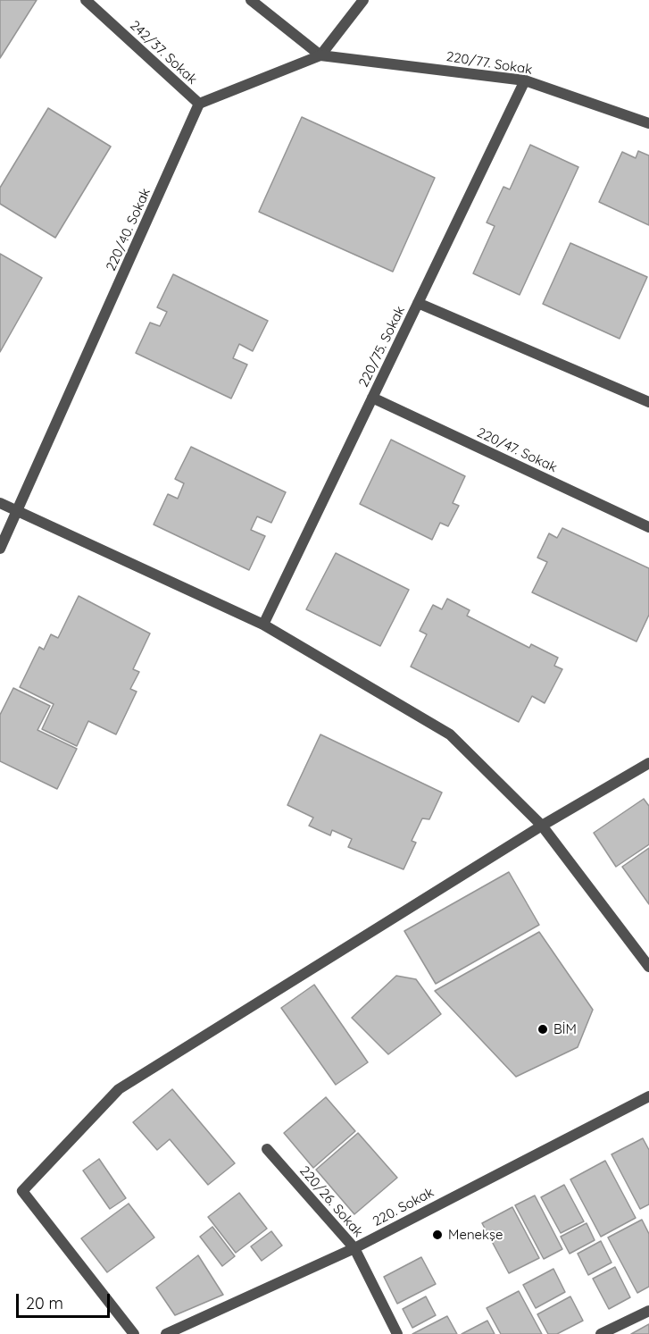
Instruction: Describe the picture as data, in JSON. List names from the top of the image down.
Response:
{
  "streets": {
    "street": [
      "242/37. Sokak",
      "220/77. Sokak",
      "220/40. Sokak",
      "220/75. Sokak",
      "220/47. Sokak",
      "220/26. Sokak",
      "220. Sokak"
    ]
  },
  "crossings": [
    ["242/37. Sokak", "220/40. Sokak"],
    ["220/77. Sokak", "220/75. Sokak"],
    ["220/75. Sokak", "220/47. Sokak"],
    ["220/26. Sokak", "220. Sokak"]
  ],
  "places": ["BİM", "Menekşe"],
  "scale_bar": "20 m"
}
